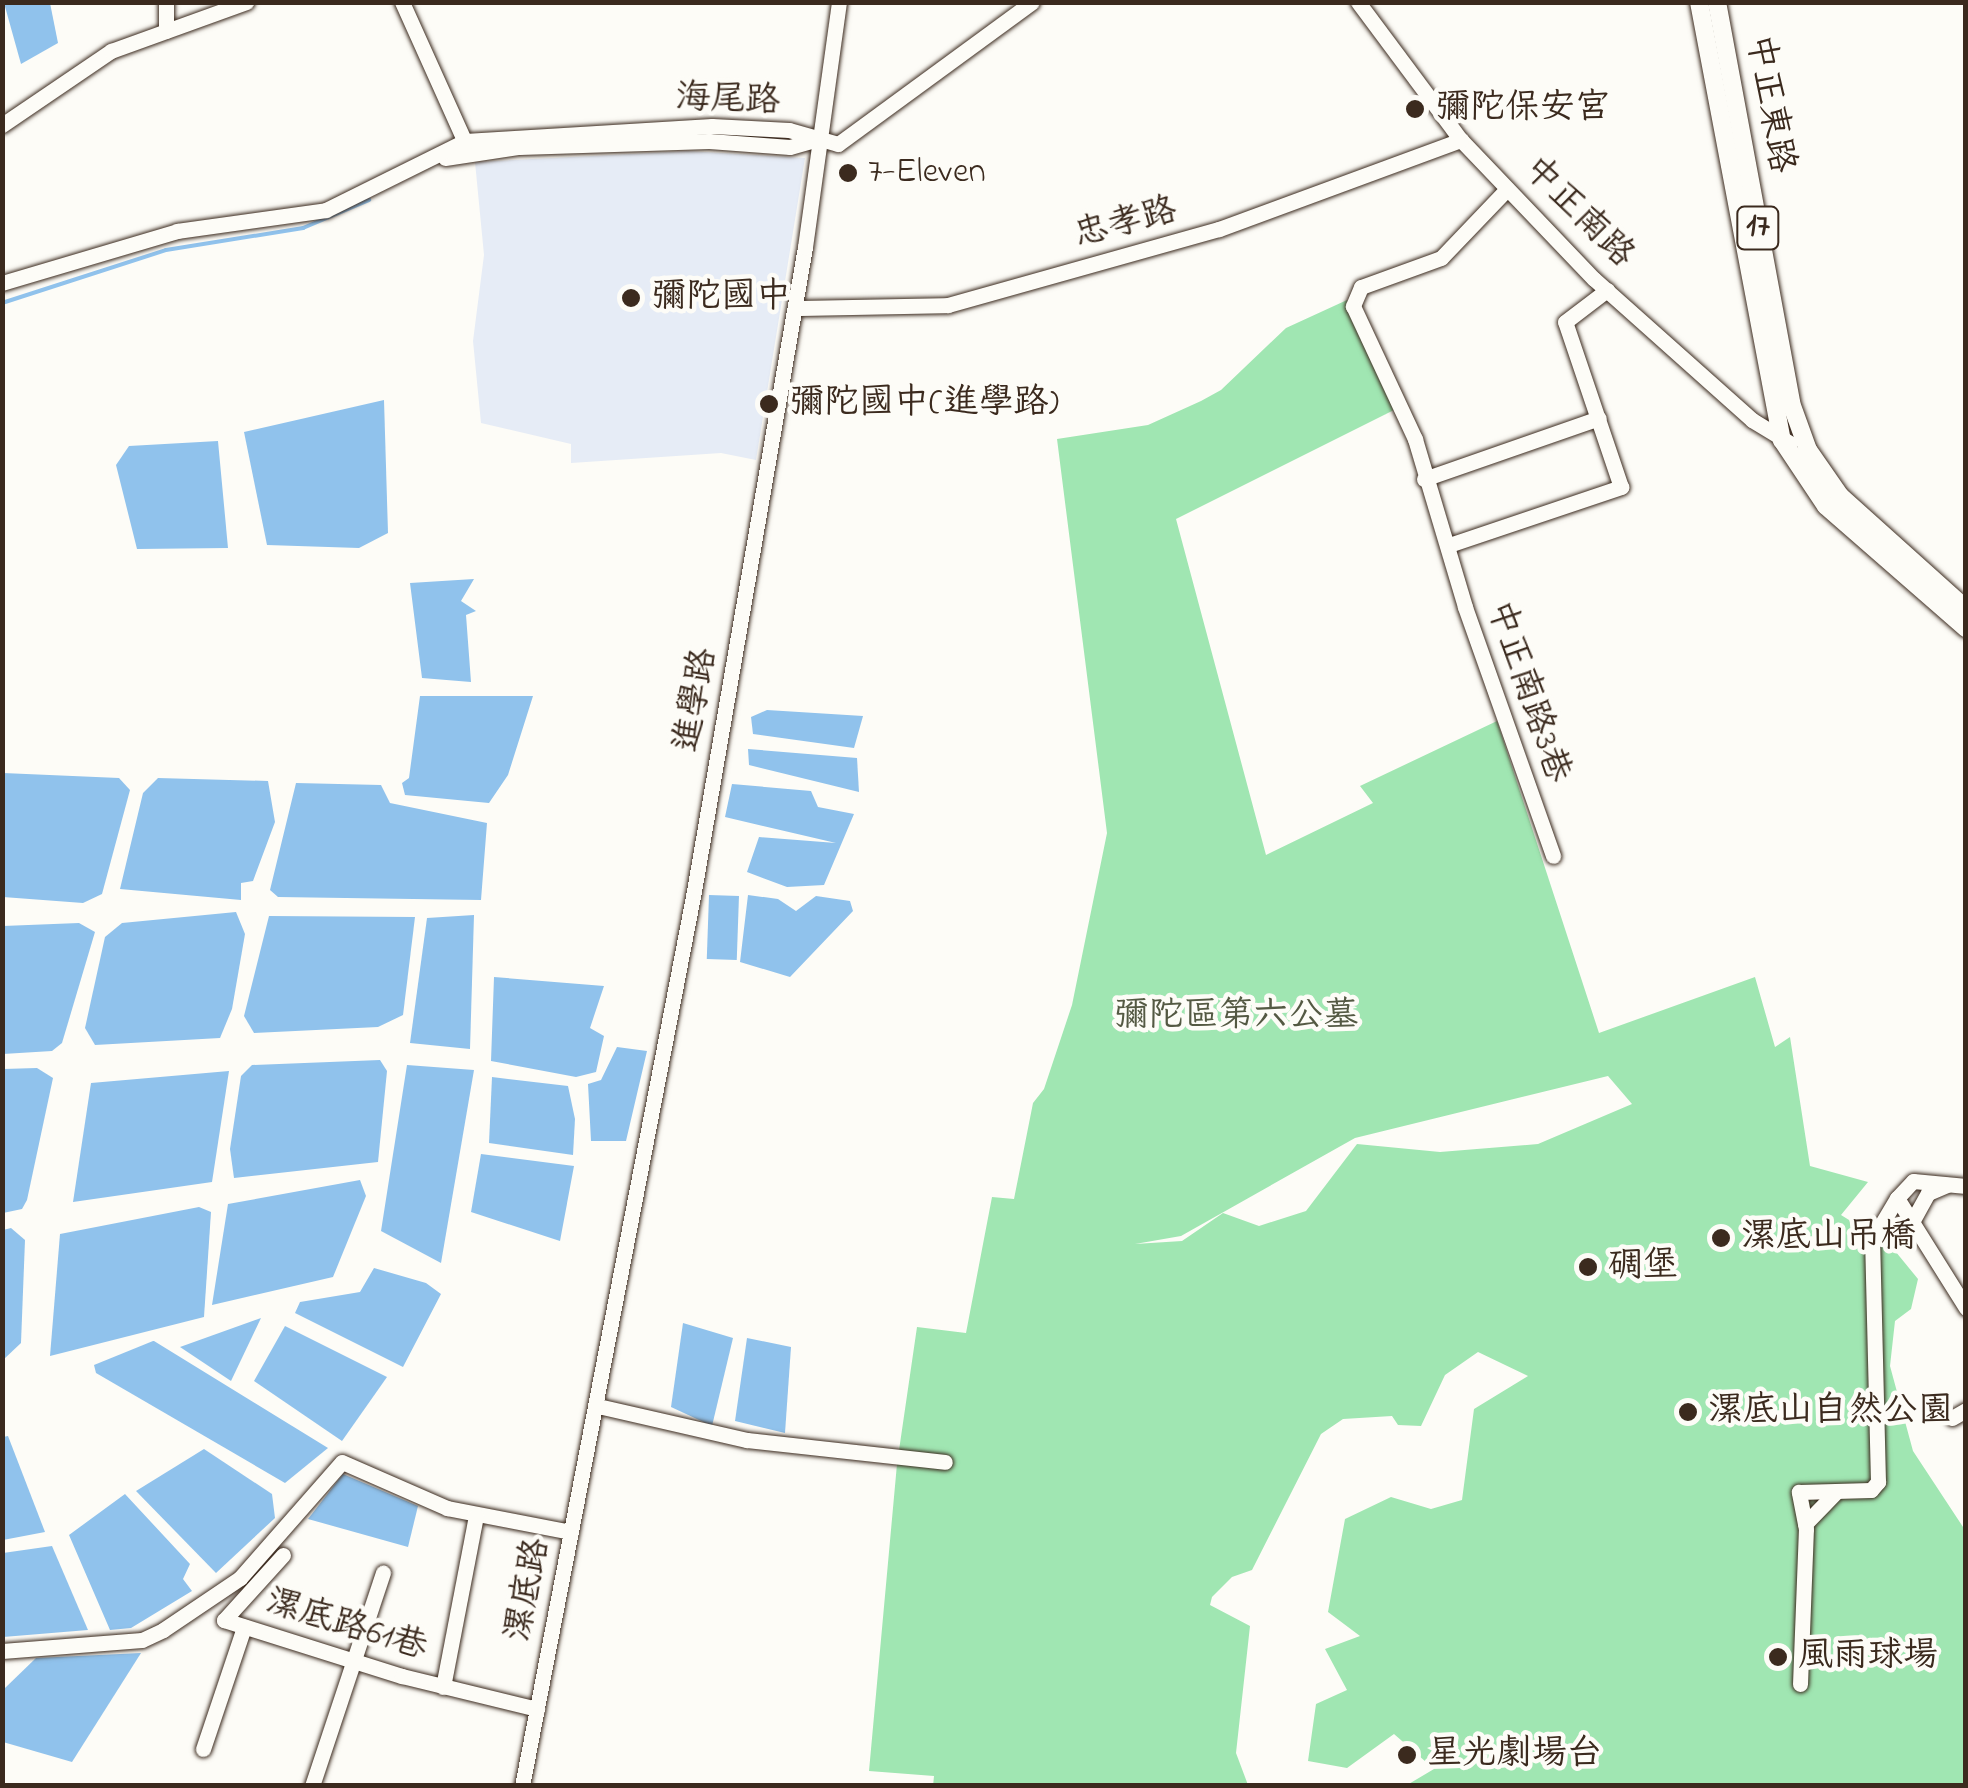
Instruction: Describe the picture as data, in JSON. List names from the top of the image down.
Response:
{
  "streets": {
    "main road": ["中正東路", "中正南路", "17"],
    "street": [
      "海尾路",
      "忠孝路",
      "中正南路3巷",
      "進學路",
      "漯底路",
      "漯底路61巷"
    ]
  },
  "crossings": [
    ["海尾路", "進學路"],
    ["中正東路", "中正南路"],
    ["中正東路", "17"],
    ["中正南路", "忠孝路"],
    ["中正南路", "17"],
    ["中正南路", "中正南路3巷"],
    ["忠孝路", "進學路"],
    ["進學路", "漯底路"],
    ["漯底路", "漯底路61巷"]
  ],
  "parks": ["彌陀區第六公墓"],
  "places": [
    "彌陀保安宮",
    "7-Eleven",
    "彌陀國中",
    "彌陀國中(進學路)",
    "漯底山吊橋",
    "碉堡",
    "漯底山自然公園",
    "風雨球場",
    "星光劇場台"
  ]
}
